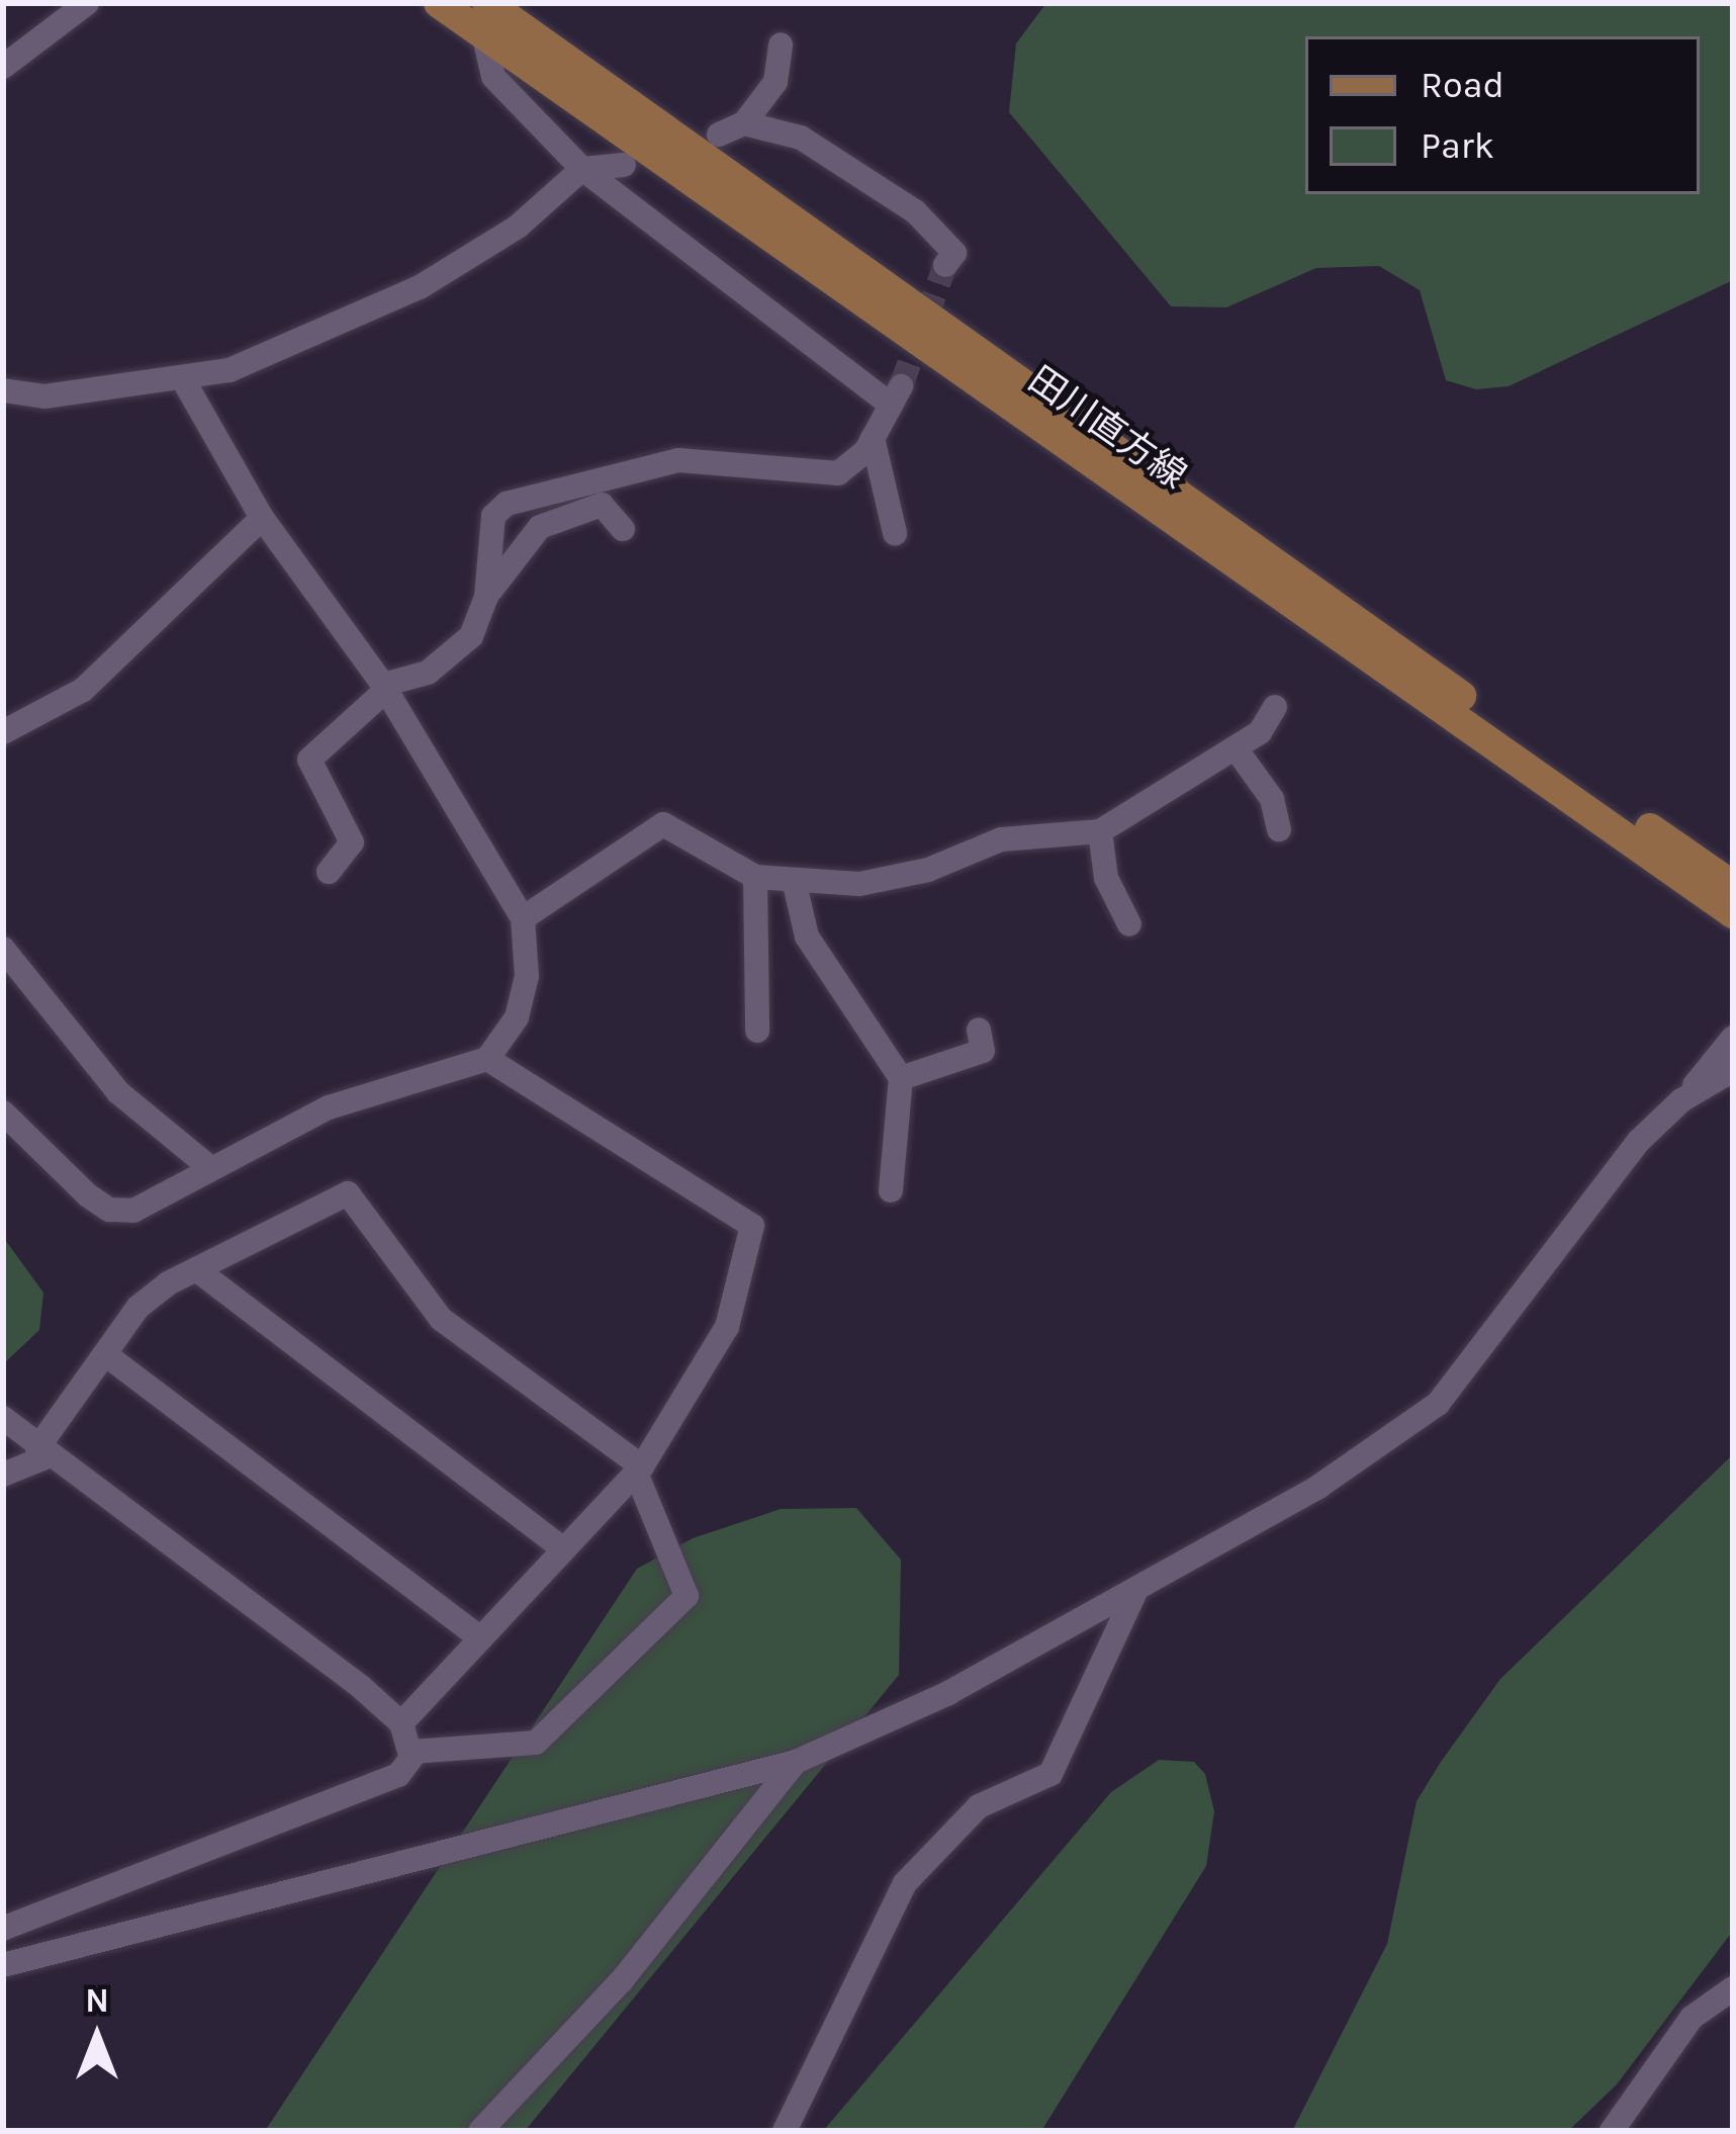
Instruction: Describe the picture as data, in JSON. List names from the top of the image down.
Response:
{
  "streets": {
    "main road": ["田川直方線"]
  },
  "legend": ["Road", "Park"],
  "north": "top"
}
